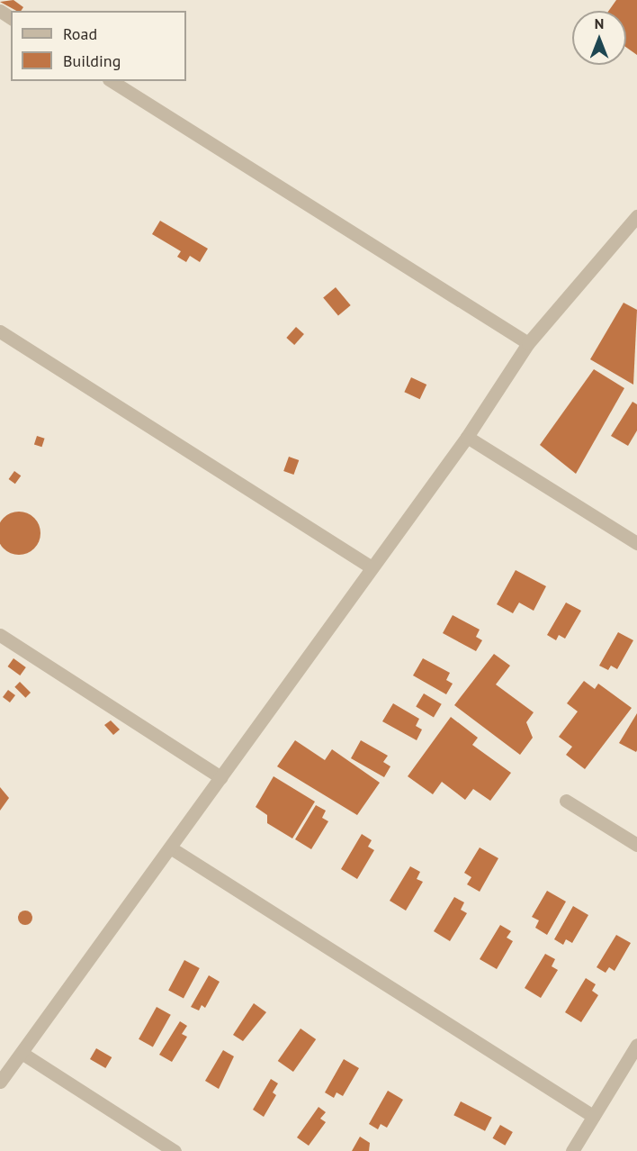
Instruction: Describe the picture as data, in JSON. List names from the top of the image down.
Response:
{
  "legend": ["Road", "Building"],
  "north": "top"
}
